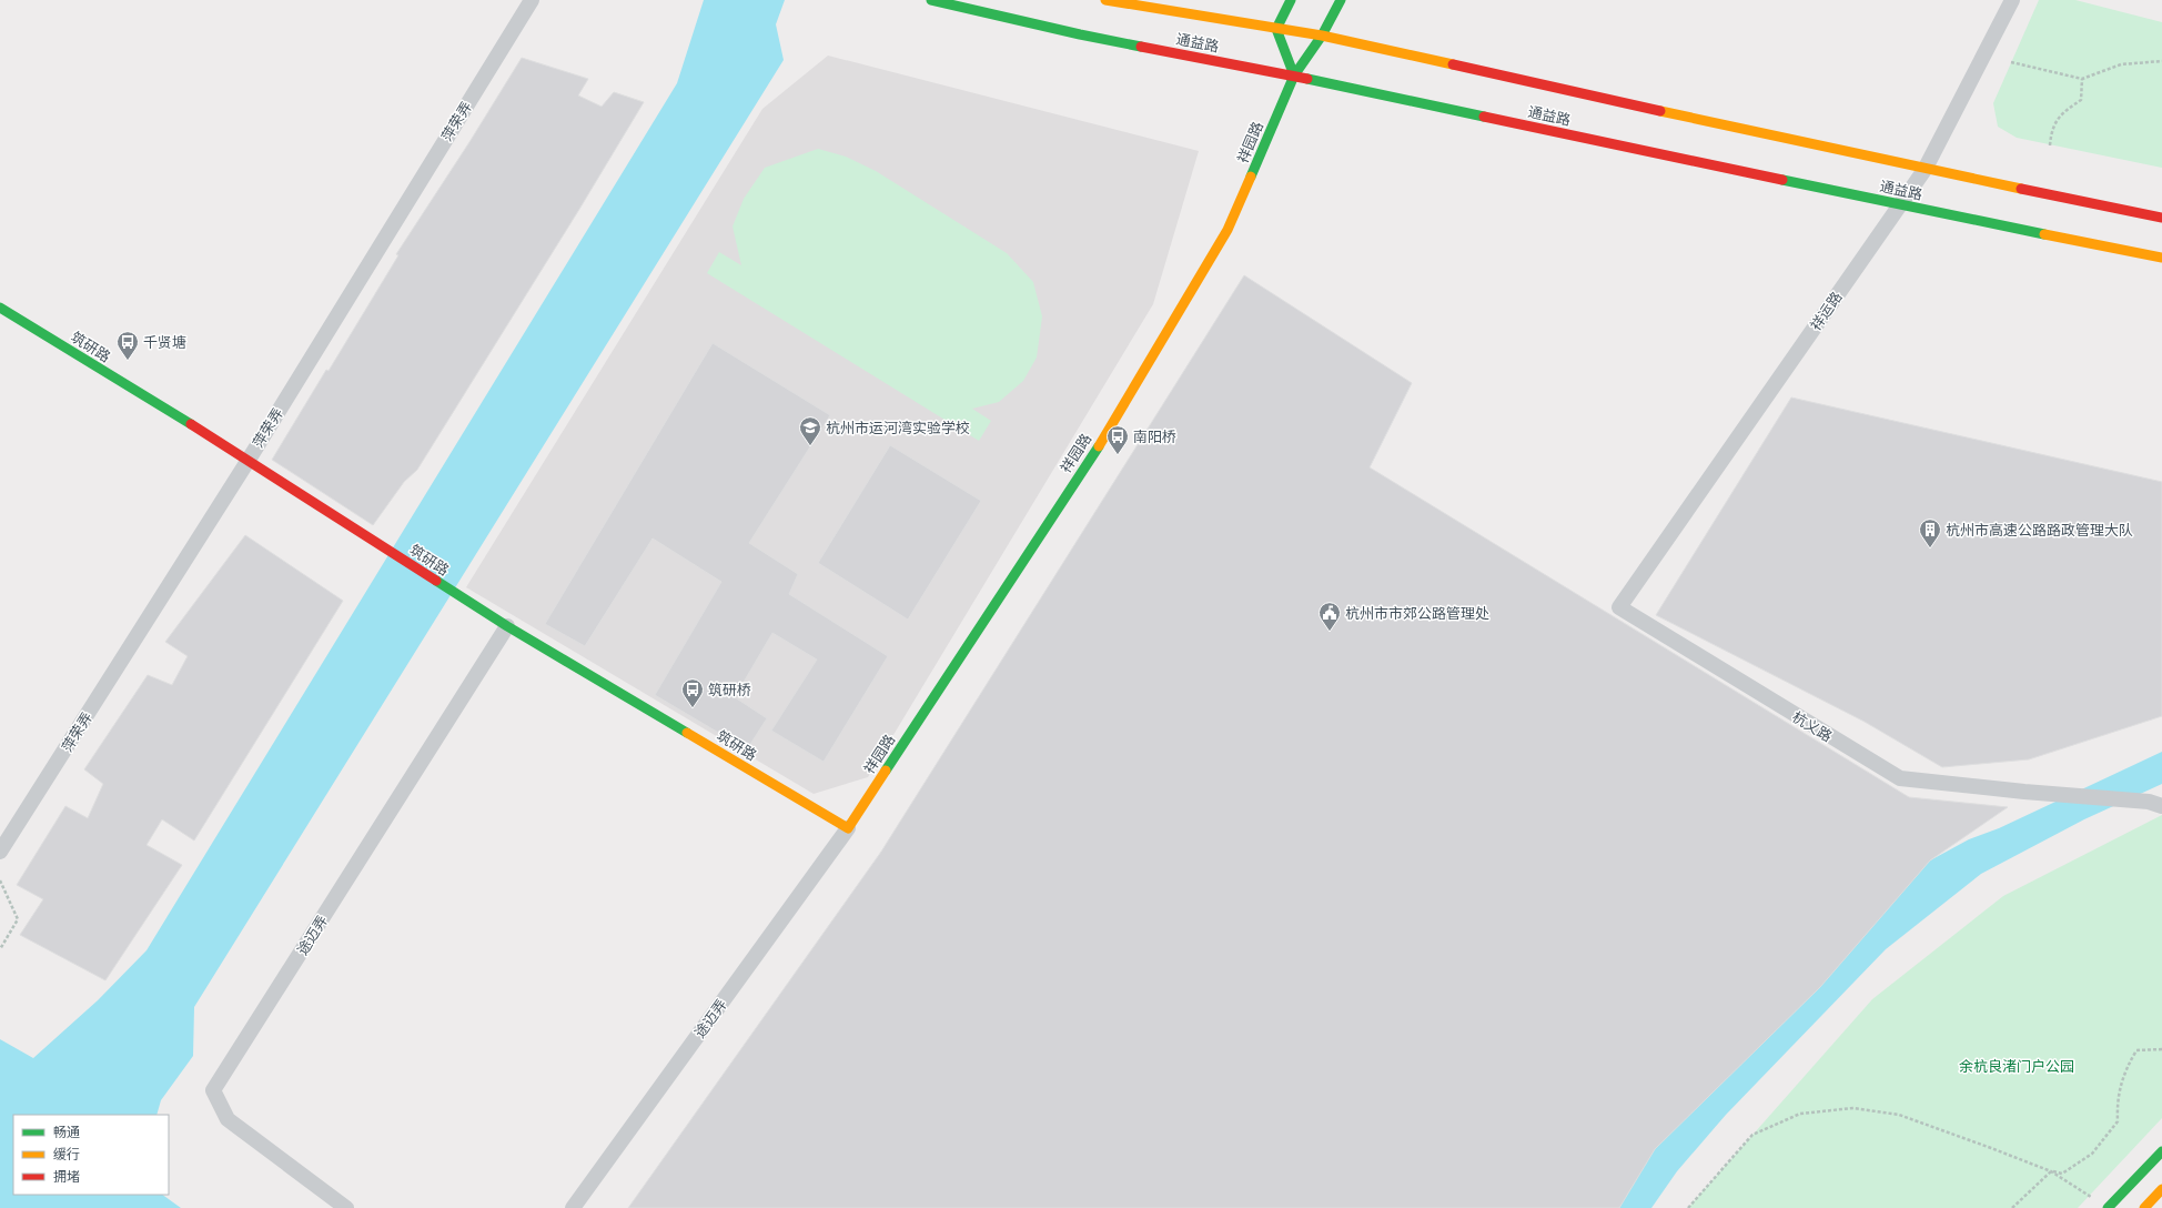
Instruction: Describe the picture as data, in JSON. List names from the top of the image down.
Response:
{
  "streets": {
    "main road": ["通益路", "祥园路", "筑研路"],
    "street": [
      "萍荣弄",
      "祥运路",
      "杭义路",
      "途迈弄"
    ]
  },
  "crossings": [
    ["通益路", "祥园路"],
    ["通益路", "祥运路"],
    ["萍荣弄", "筑研路"],
    ["祥园路", "筑研路"],
    ["祥园路", "途迈弄"],
    ["祥运路", "杭义路"],
    ["筑研路", "途迈弄"]
  ],
  "parks": ["余杭良渚门户公园"],
  "places": {
    "bus stop": ["千贤塘", "南阳桥", "筑研桥"],
    "school or university": ["杭州市运河湾实验学校"],
    "building": ["杭州市高速公路路政管理大队"],
    "public building": ["杭州市市郊公路管理处"]
  },
  "legend": ["畅通", "缓行", "拥堵"]
}
